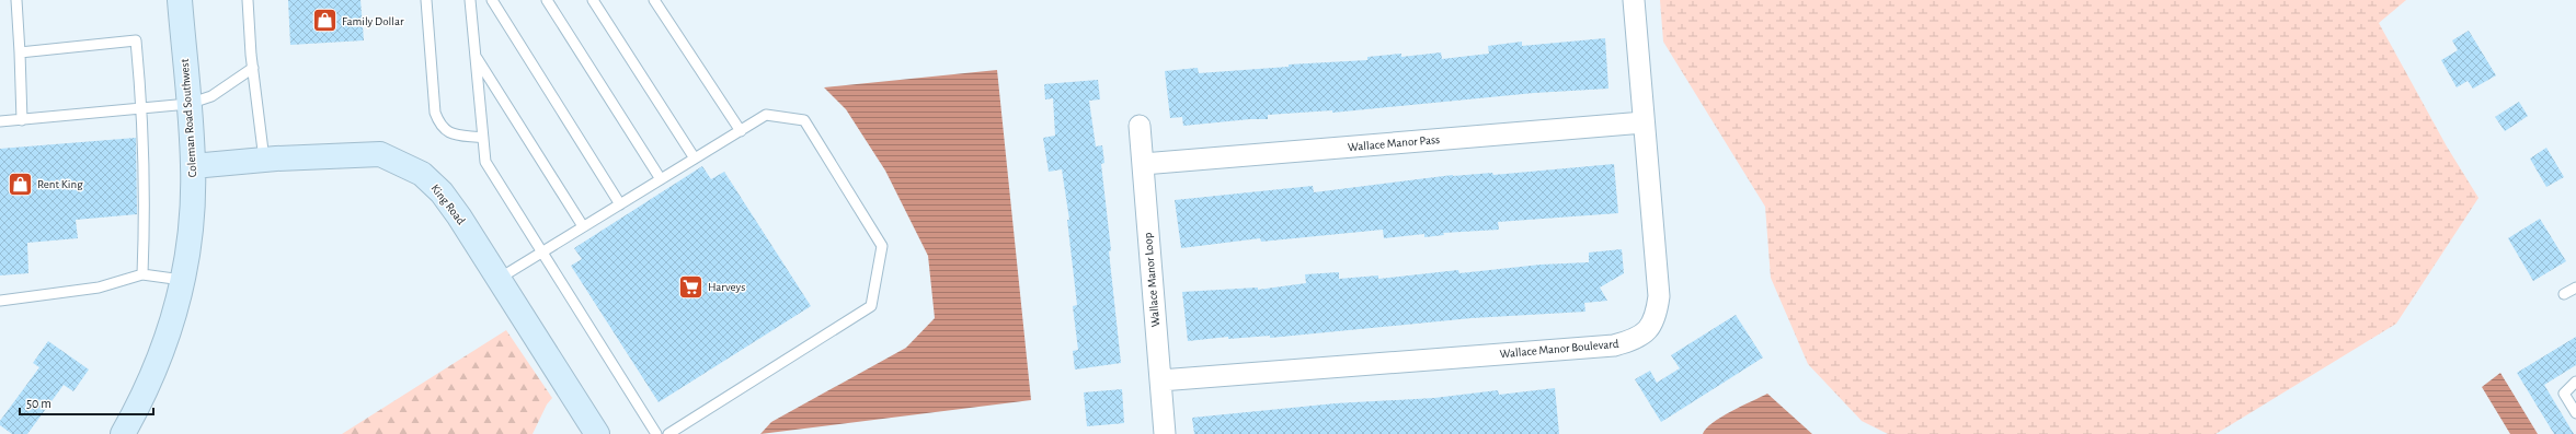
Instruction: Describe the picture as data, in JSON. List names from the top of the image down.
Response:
{
  "streets": {
    "street": [
      "Coleman Road Southwest",
      "Wallace Manor Pass",
      "King Road",
      "Wallace Manor Loop",
      "Wallace Manor Boulevard"
    ]
  },
  "crossings": [
    ["Coleman Road Southwest", "King Road"],
    ["Wallace Manor Pass", "Wallace Manor Loop"],
    ["Wallace Manor Pass", "Wallace Manor Boulevard"],
    ["Wallace Manor Loop", "Wallace Manor Boulevard"]
  ],
  "places": {
    "shop": ["Family Dollar", "Rent King"],
    "supermarket": ["Harveys"]
  },
  "scale_bar": "50 m"
}
